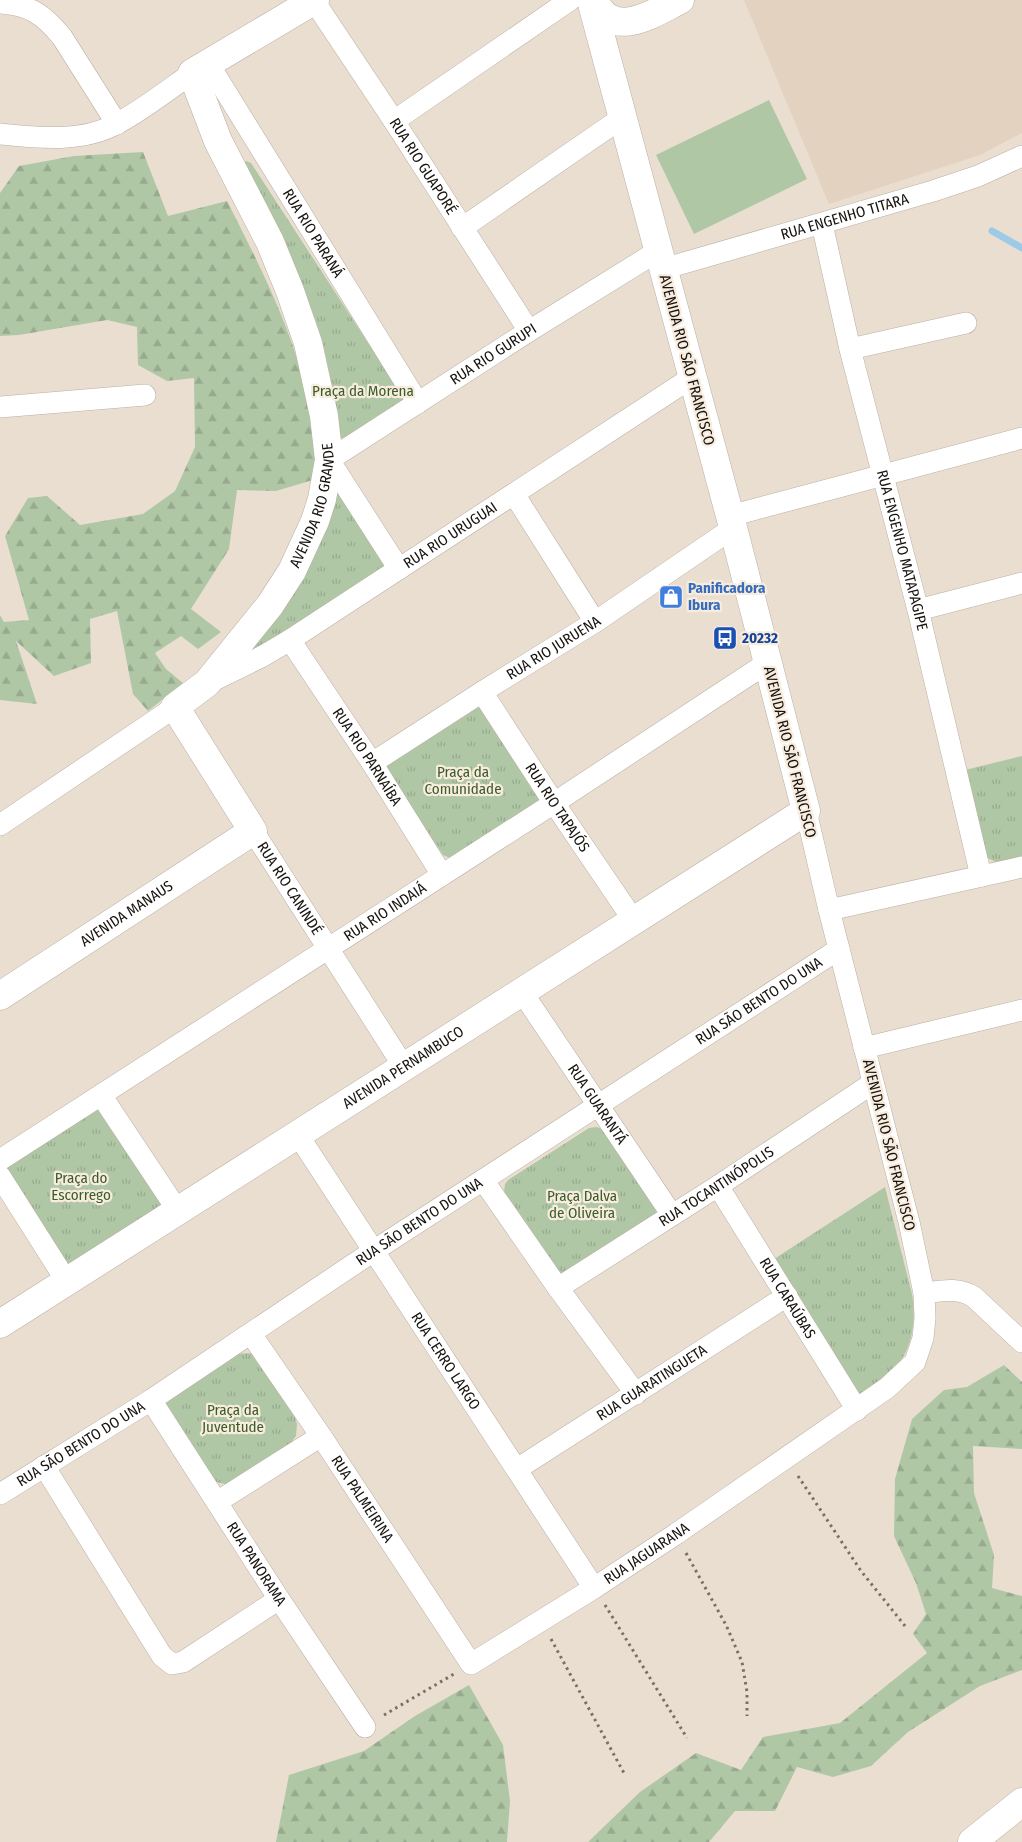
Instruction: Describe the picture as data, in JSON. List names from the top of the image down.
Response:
{
  "streets": {
    "main road": [
      "AVENIDA RIO SÃO FRANCISCO",
      "AVENIDA RIO GRANDE",
      "RUA RIO CANINDÉ",
      "AVENIDA MANAUS",
      "AVENIDA PERNAMBUCO"
    ],
    "street": [
      "RUA RIO GUAPORÉ",
      "RUA ENGENHO TITARA",
      "RUA RIO PARANÁ",
      "RUA RIO GURUPI",
      "RUA RIO URUGUAI",
      "RUA ENGENHO MATAPAGIPE",
      "RUA RIO JURUENA",
      "RUA RIO PARNAÍBA",
      "RUA RIO TAPAJÓS",
      "RUA RIO INDAIÁ",
      "RUA SÃO BENTO DO UNA",
      "RUA GUARANTÁ",
      "RUA TOCANTINÓPOLIS",
      "RUA CARAÚBAS",
      "RUA CERRO LARGO",
      "RUA GUARATINGUETA",
      "RUA PALMEIRINA",
      "RUA JAGUARANA",
      "RUA PANORAMA"
    ]
  },
  "crossings": [
    ["RUA RIO GUAPORÉ", "RUA RIO GURUPI"],
    ["RUA ENGENHO TITARA", "RUA RIO GURUPI"],
    ["RUA ENGENHO TITARA", "AVENIDA RIO SÃO FRANCISCO"],
    ["RUA ENGENHO TITARA", "RUA ENGENHO MATAPAGIPE"],
    ["RUA RIO PARANÁ", "RUA RIO GURUPI"],
    ["RUA RIO PARANÁ", "AVENIDA RIO GRANDE"],
    ["RUA RIO GURUPI", "AVENIDA RIO SÃO FRANCISCO"],
    ["RUA RIO GURUPI", "AVENIDA RIO GRANDE"],
    ["AVENIDA RIO SÃO FRANCISCO", "RUA RIO URUGUAI"],
    ["AVENIDA RIO SÃO FRANCISCO", "RUA RIO JURUENA"],
    ["AVENIDA RIO SÃO FRANCISCO", "RUA RIO INDAIÁ"],
    ["AVENIDA RIO SÃO FRANCISCO", "RUA SÃO BENTO DO UNA"],
    ["AVENIDA RIO SÃO FRANCISCO", "AVENIDA PERNAMBUCO"],
    ["AVENIDA RIO SÃO FRANCISCO", "RUA TOCANTINÓPOLIS"],
    ["AVENIDA RIO SÃO FRANCISCO", "RUA JAGUARANA"],
    ["AVENIDA RIO GRANDE", "RUA RIO URUGUAI"],
    ["AVENIDA RIO GRANDE", "RUA RIO CANINDÉ"],
    ["RUA RIO URUGUAI", "RUA RIO PARNAÍBA"],
    ["RUA ENGENHO MATAPAGIPE", "RUA RIO JURUENA"],
    ["RUA RIO JURUENA", "RUA RIO PARNAÍBA"],
    ["RUA RIO JURUENA", "RUA RIO TAPAJÓS"],
    ["RUA RIO PARNAÍBA", "RUA RIO INDAIÁ"],
    ["RUA RIO TAPAJÓS", "RUA RIO INDAIÁ"],
    ["RUA RIO TAPAJÓS", "AVENIDA PERNAMBUCO"],
    ["RUA RIO CANINDÉ", "RUA RIO INDAIÁ"],
    ["RUA RIO CANINDÉ", "AVENIDA MANAUS"],
    ["RUA RIO CANINDÉ", "AVENIDA PERNAMBUCO"],
    ["RUA SÃO BENTO DO UNA", "RUA GUARANTÁ"],
    ["RUA SÃO BENTO DO UNA", "RUA CERRO LARGO"],
    ["RUA SÃO BENTO DO UNA", "RUA PALMEIRINA"],
    ["RUA SÃO BENTO DO UNA", "RUA PANORAMA"],
    ["AVENIDA PERNAMBUCO", "RUA GUARANTÁ"],
    ["AVENIDA PERNAMBUCO", "RUA CERRO LARGO"],
    ["RUA GUARANTÁ", "RUA TOCANTINÓPOLIS"],
    ["RUA TOCANTINÓPOLIS", "RUA CARAÚBAS"],
    ["RUA CARAÚBAS", "RUA GUARATINGUETA"],
    ["RUA CARAÚBAS", "RUA JAGUARANA"],
    ["RUA CERRO LARGO", "RUA GUARATINGUETA"],
    ["RUA CERRO LARGO", "RUA JAGUARANA"],
    ["RUA PALMEIRINA", "RUA JAGUARANA"]
  ],
  "parks": [
    "Praça da Morena",
    "Praça da Comunidade",
    "Praça do Escorrego",
    "Praça Dalva de Oliveira",
    "Praça da Juventude"
  ],
  "places": {
    "shop": ["Panificadora Ibura"],
    "bus stop": ["20232"]
  }
}
